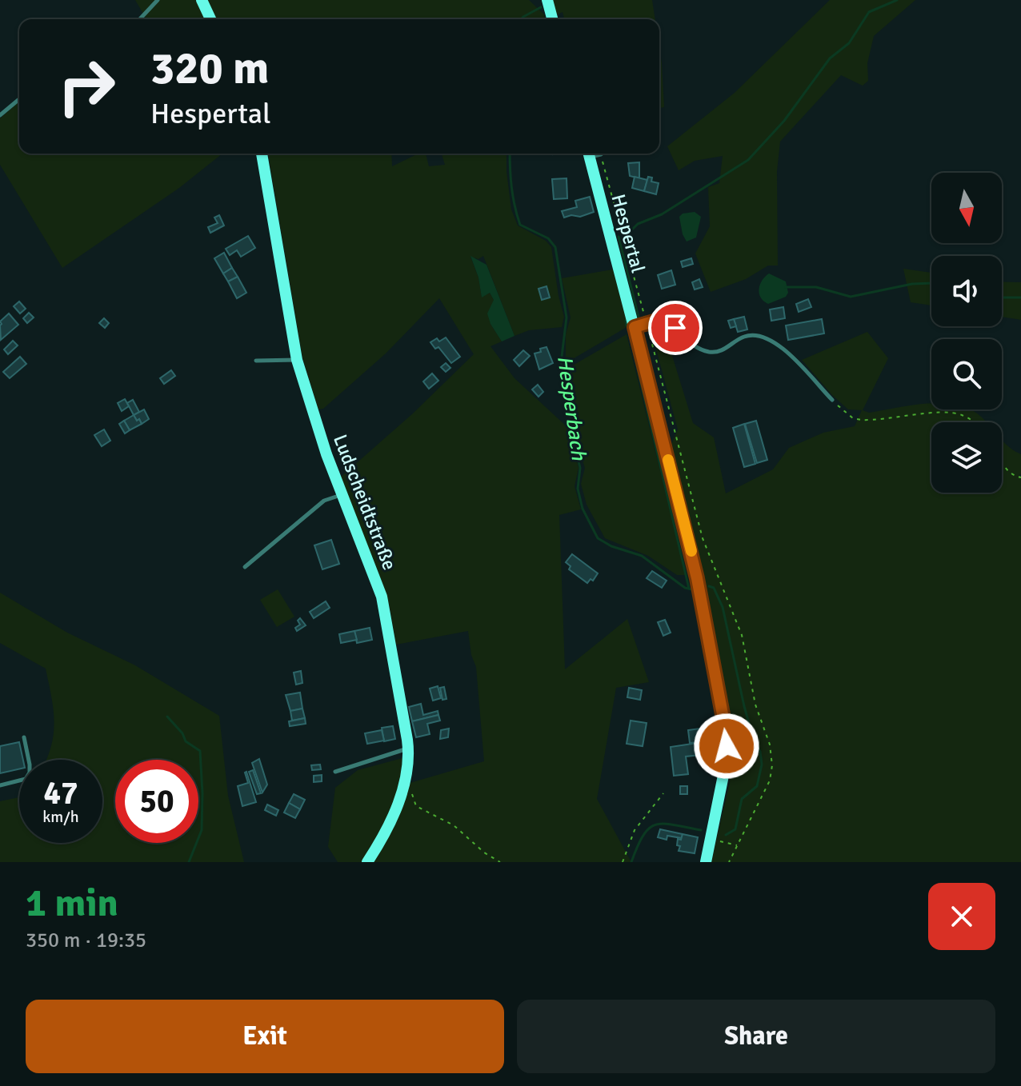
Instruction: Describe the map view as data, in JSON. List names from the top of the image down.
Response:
{
  "streets": {
    "street": ["Hespertal", "Ludscheidtstraße"]
  },
  "water": ["Hesperbach"],
  "north": "bottom",
  "page": {
    "turn": ["320 m", "Hespertal"],
    "speed": "47 km/h",
    "limit": "50",
    "heading": ["1 min", "350 m · 19:35"],
    "buttons": ["Exit", "Share"]
  }
}
